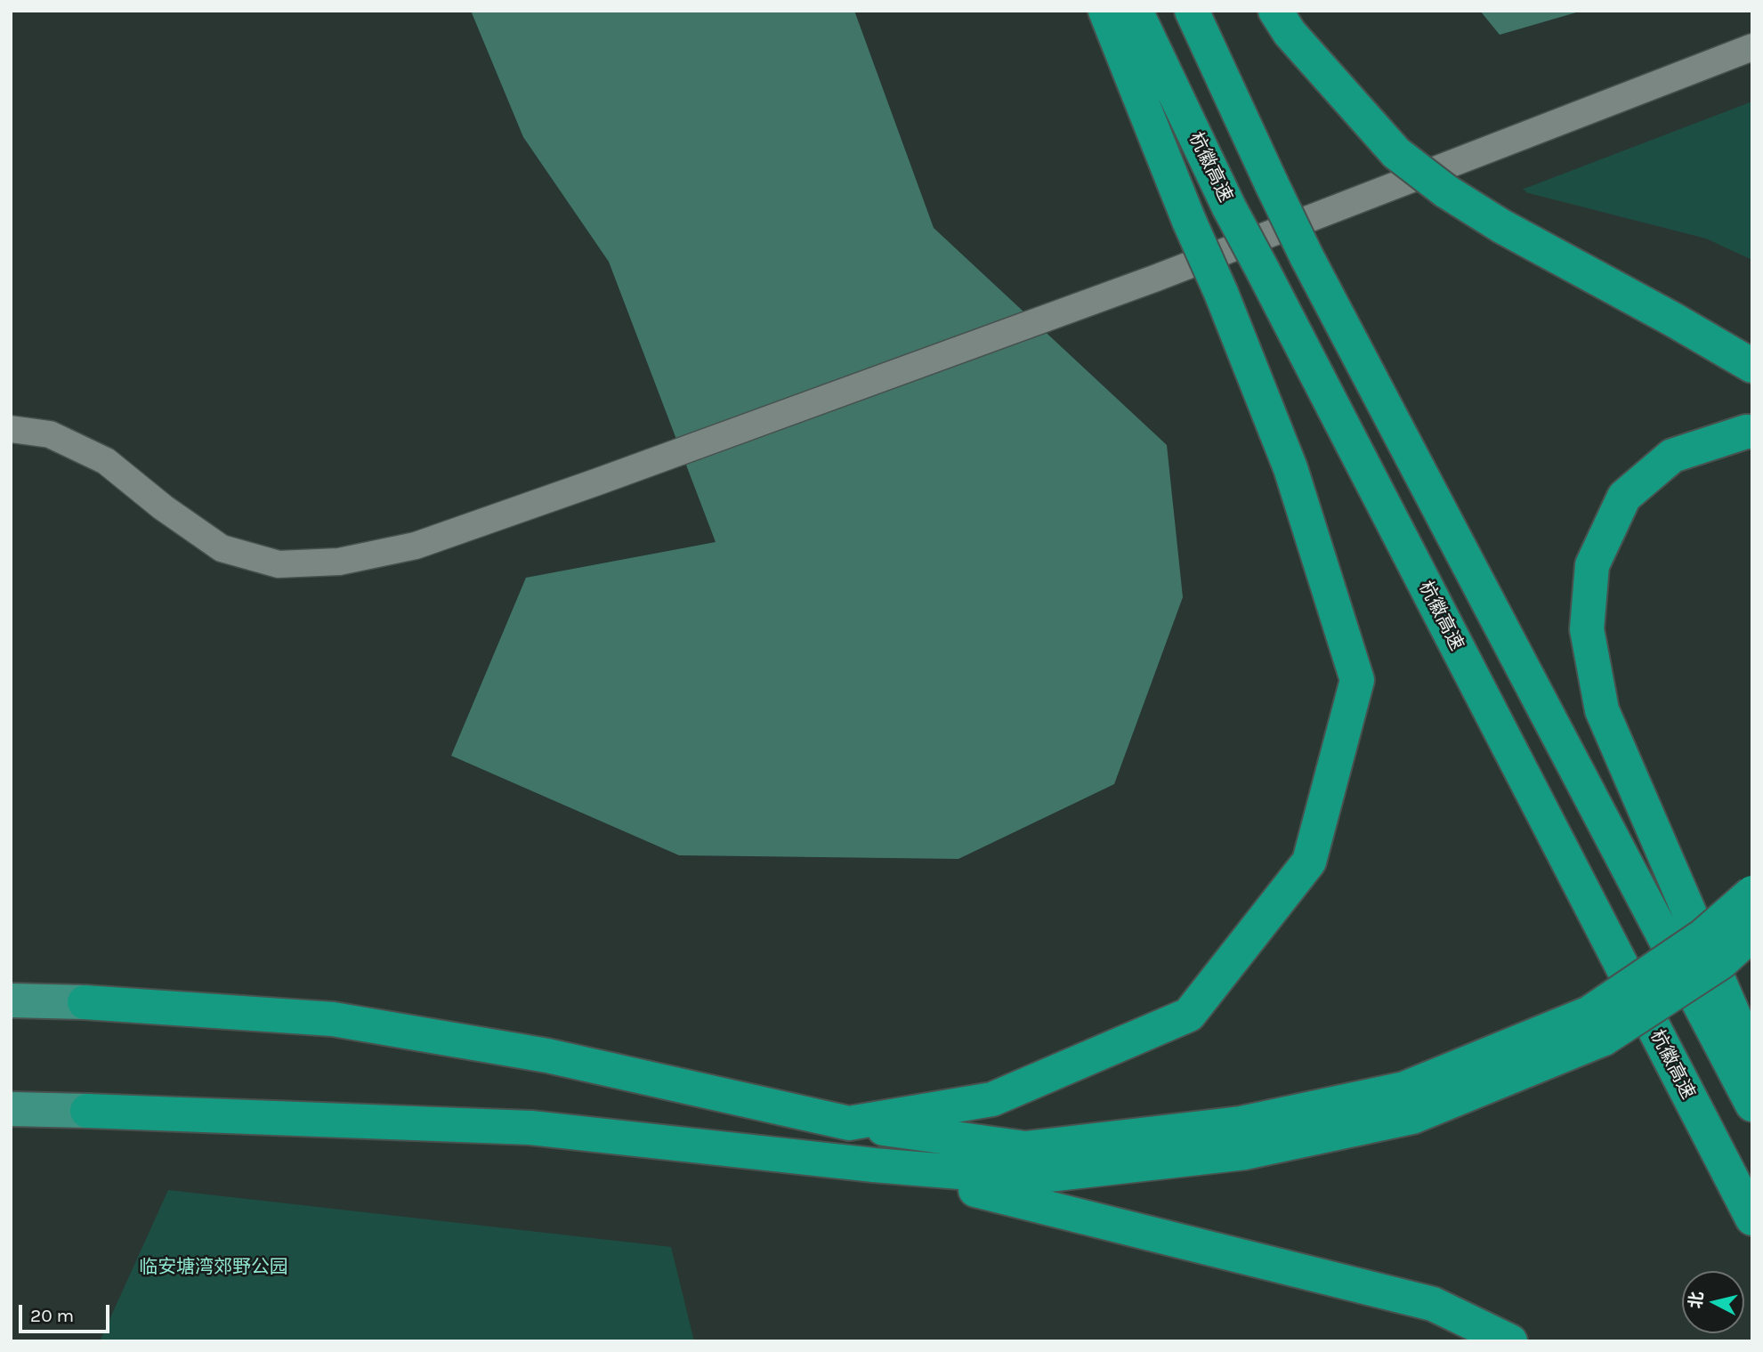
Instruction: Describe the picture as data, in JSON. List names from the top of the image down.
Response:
{
  "streets": {
    "highway": ["杭徽高速"]
  },
  "parks": ["临安塘湾郊野公园"],
  "scale_bar": "20 m",
  "north": "left"
}
